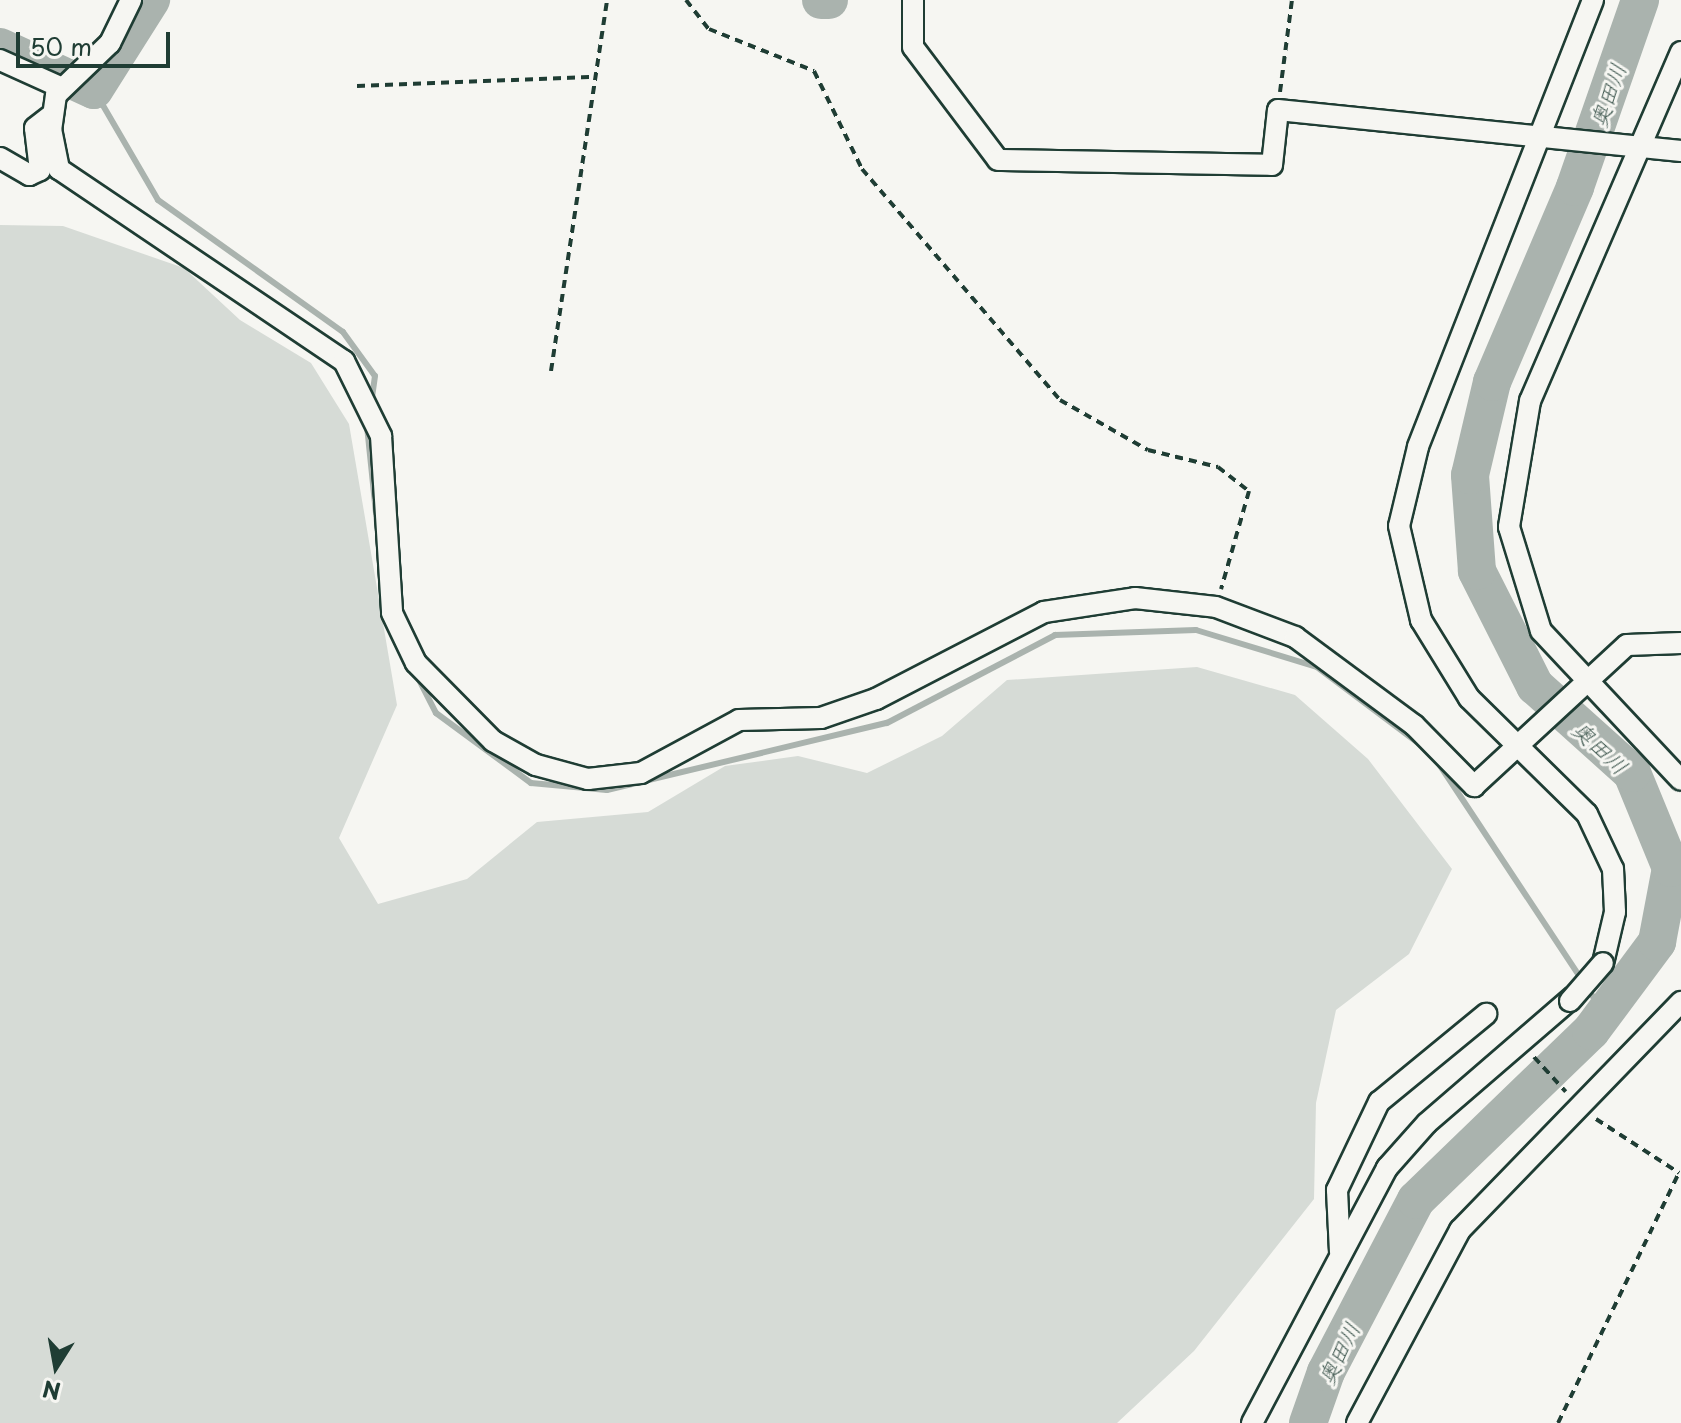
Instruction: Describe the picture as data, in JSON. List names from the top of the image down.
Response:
{
  "water": ["奥田川"],
  "scale_bar": "50 m",
  "north": "bottom"
}
